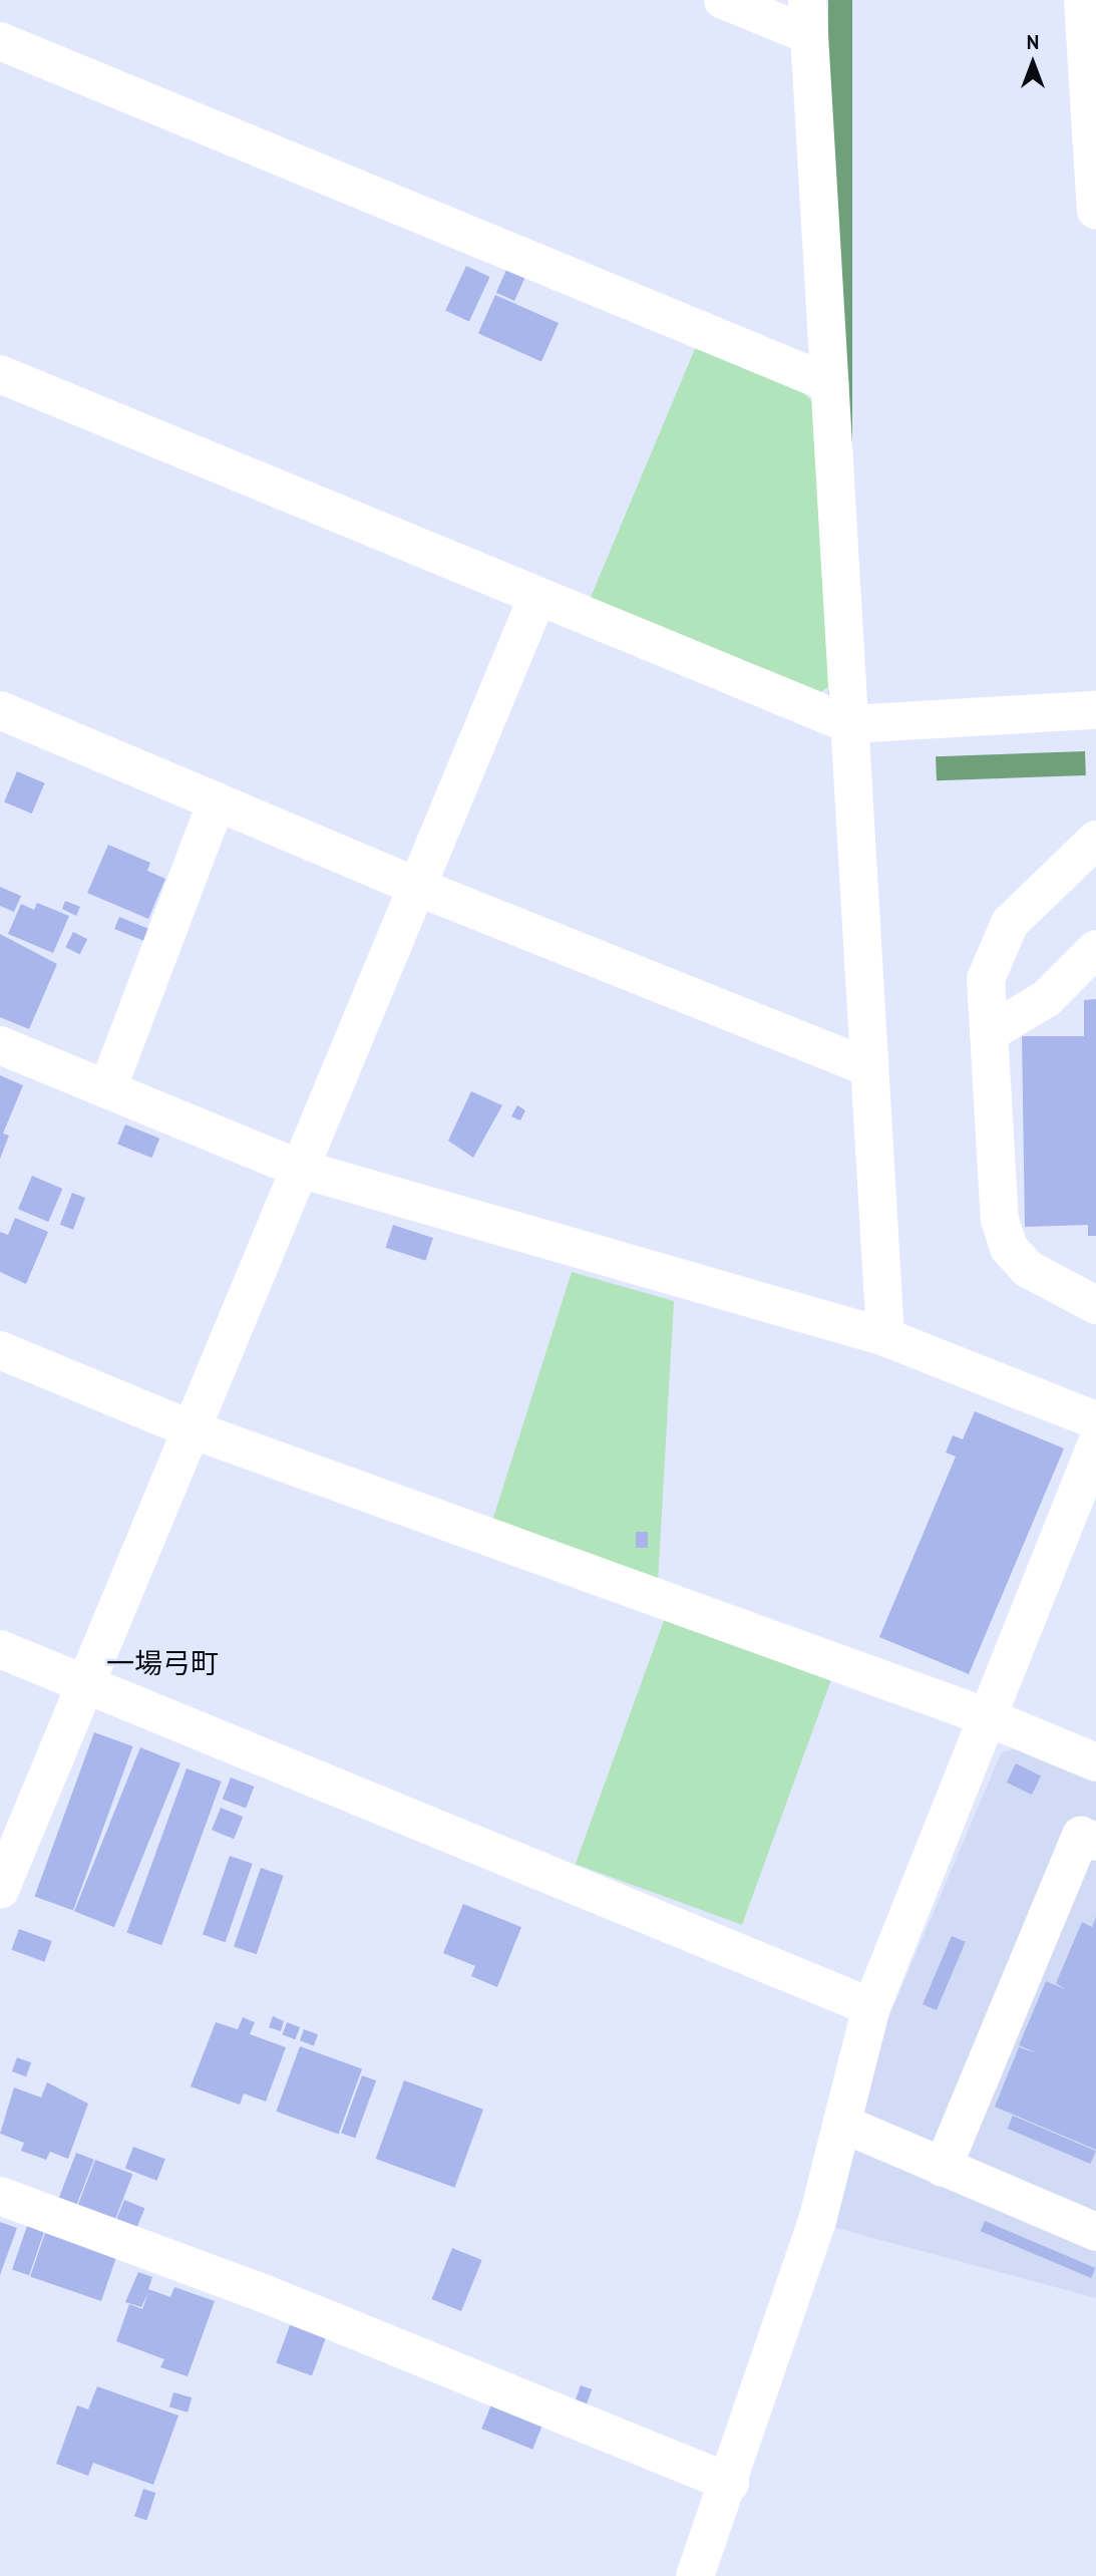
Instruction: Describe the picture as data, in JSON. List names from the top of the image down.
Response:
{
  "districts": ["一場弓町"],
  "north": "top"
}
